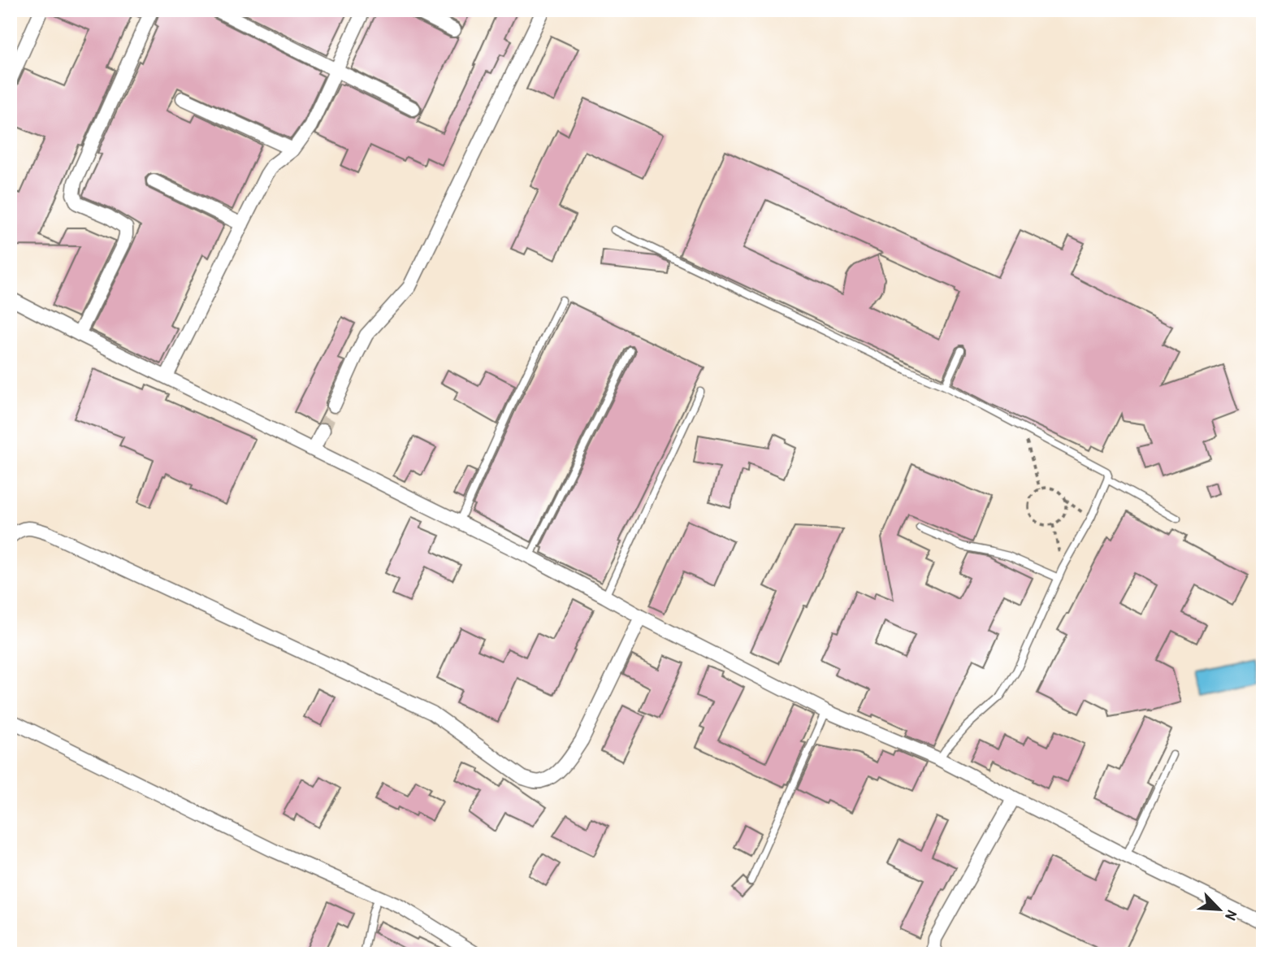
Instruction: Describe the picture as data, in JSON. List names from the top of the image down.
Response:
{
  "north": "bottom right"
}
